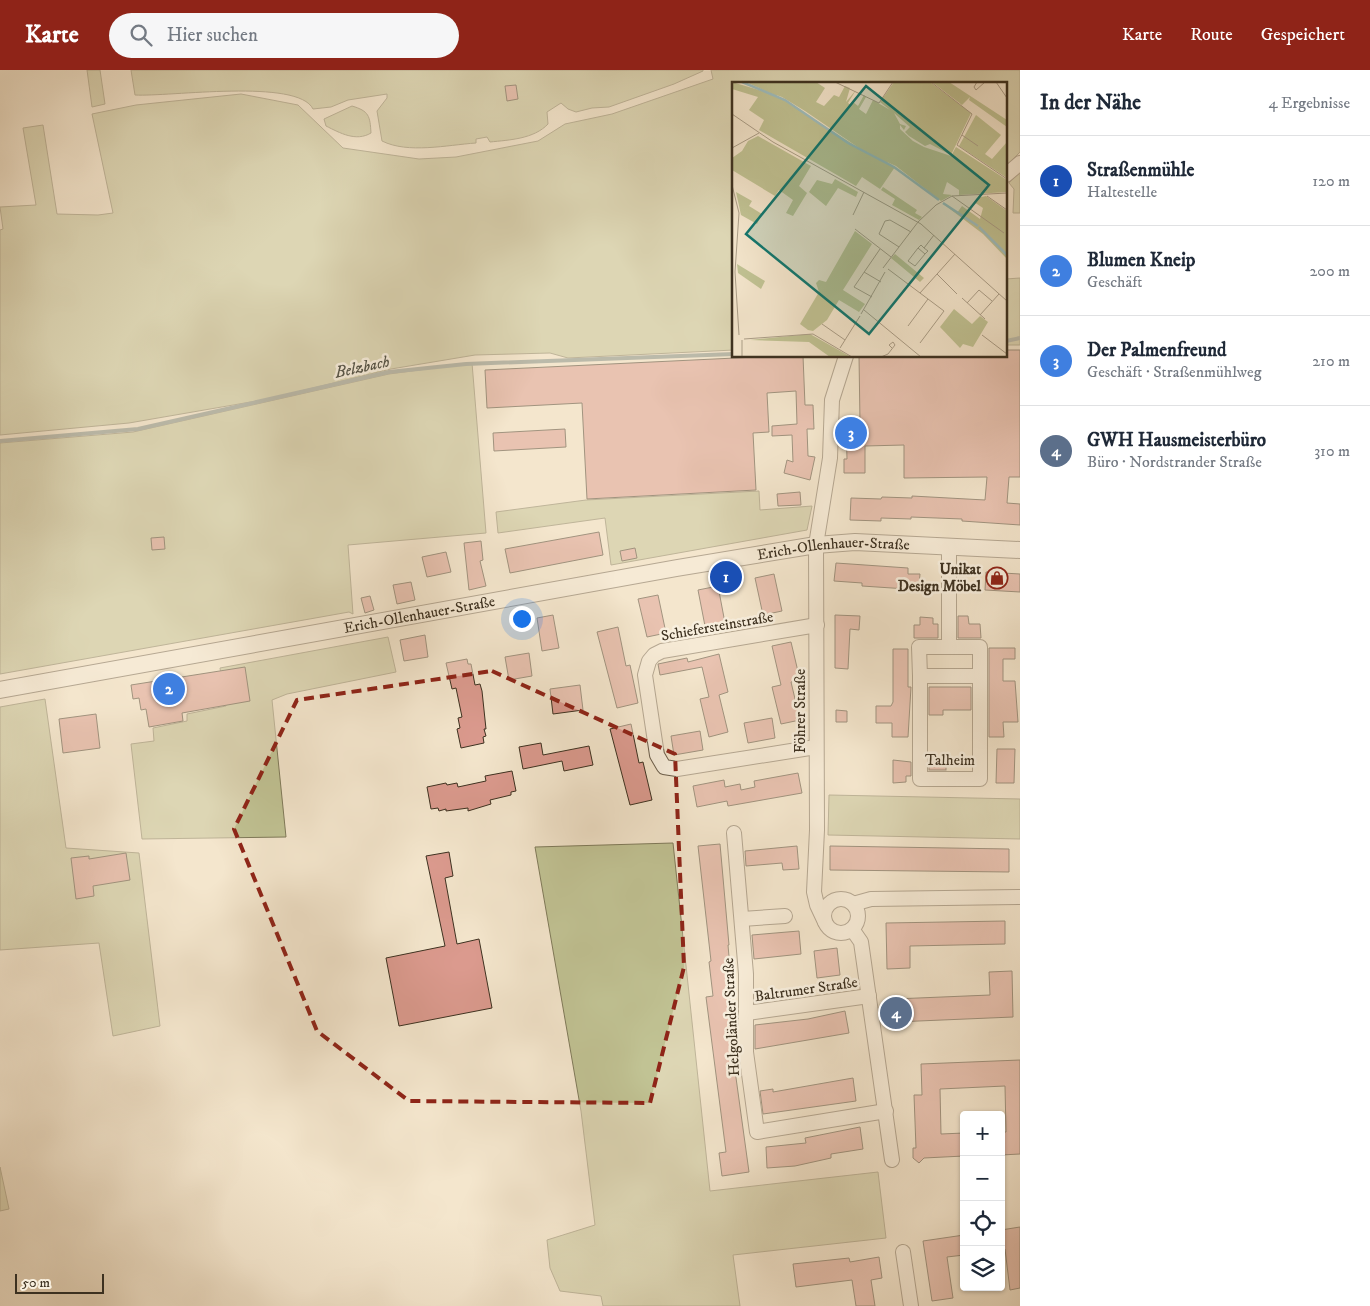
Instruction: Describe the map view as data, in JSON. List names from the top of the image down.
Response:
{
  "streets": {
    "street": [
      "Erich-Ollenhauer-Straße",
      "Schiefersteinstraße",
      "Föhrer Straße",
      "Talheim",
      "Baltrumer Straße",
      "Helgoländer Straße"
    ]
  },
  "crossings": [
    ["Erich-Ollenhauer-Straße", "Föhrer Straße"],
    ["Schiefersteinstraße", "Föhrer Straße"],
    ["Baltrumer Straße", "Helgoländer Straße"]
  ],
  "water": ["Belzbach"],
  "places": {
    "shop": ["Unikat Design Möbel"]
  },
  "scale_bar": "50 m",
  "page": {
    "header": "Karte",
    "search": "Hier suchen",
    "nav": ["Karte", "Route", "Gespeichert"],
    "heading": ["In der Nähe", "4 Ergebnisse"],
    "list": [
      {
        "mark": "1",
        "name": "Straßenmühle",
        "note": "Haltestelle",
        "value": "120 m"
      },
      {
        "mark": "2",
        "name": "Blumen Kneip",
        "note": "Geschäft",
        "value": "200 m"
      },
      {
        "mark": "3",
        "name": "Der Palmenfreund",
        "note": "Geschäft · Straßenmühlweg",
        "value": "210 m"
      },
      {
        "mark": "4",
        "name": "GWH Hausmeisterbüro",
        "note": "Büro · Nordstrander Straße",
        "value": "310 m"
      }
    ],
    "pins": [
      "3",
      "1",
      "2",
      "4"
    ],
    "map_buttons": ["+", "−"],
    "scale": "50 m"
  }
}
